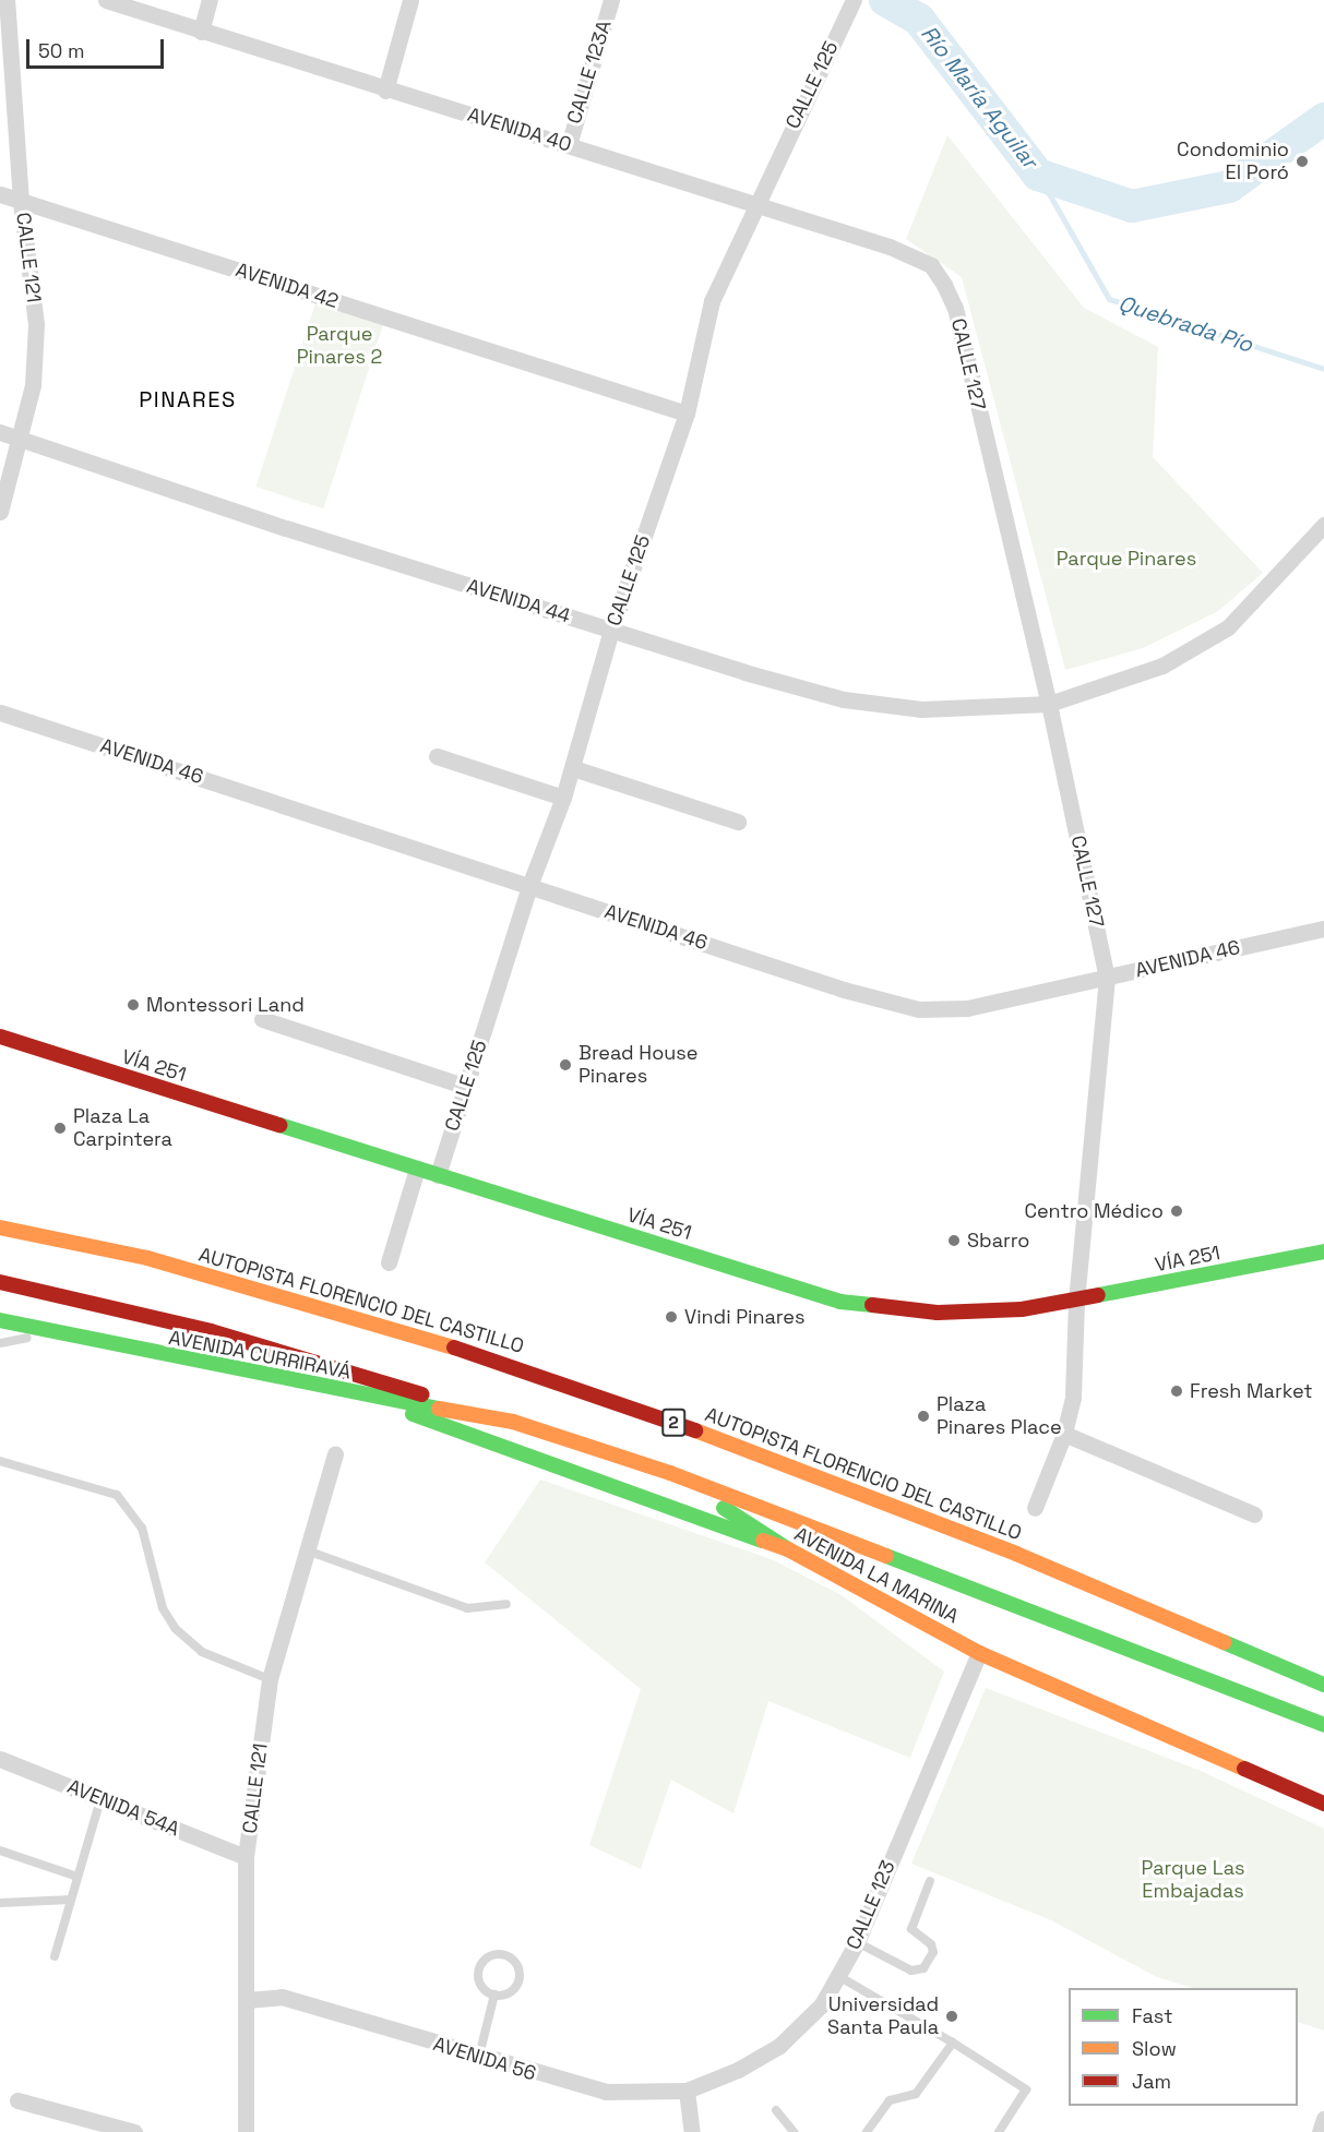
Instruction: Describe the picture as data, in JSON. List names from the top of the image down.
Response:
{
  "streets": {
    "main road": [
      "VÍA 251",
      "AUTOPISTA FLORENCIO DEL CASTILLO",
      "AVENIDA CURRIRAVÁ",
      "2",
      "AVENIDA LA MARINA"
    ],
    "street": [
      "CALLE 123A",
      "CALLE 125",
      "AVENIDA 40",
      "CALLE 121",
      "AVENIDA 42",
      "CALLE 127",
      "AVENIDA 44",
      "AVENIDA 46",
      "AVENIDA 54A",
      "CALLE 123",
      "AVENIDA 56"
    ]
  },
  "crossings": [
    ["CALLE 123A", "AVENIDA 40"],
    ["CALLE 125", "AVENIDA 40"],
    ["CALLE 125", "AVENIDA 42"],
    ["CALLE 125", "AVENIDA 44"],
    ["CALLE 125", "AVENIDA 46"],
    ["CALLE 125", "VÍA 251"],
    ["AVENIDA 40", "CALLE 127"],
    ["CALLE 121", "AVENIDA 42"],
    ["CALLE 121", "AVENIDA 44"],
    ["CALLE 121", "AVENIDA 54A"],
    ["CALLE 121", "AVENIDA 56"],
    ["CALLE 127", "AVENIDA 44"],
    ["CALLE 127", "AVENIDA 46"],
    ["CALLE 127", "VÍA 251"],
    ["AVENIDA CURRIRAVÁ", "AVENIDA LA MARINA"],
    ["AVENIDA LA MARINA", "CALLE 123"],
    ["CALLE 123", "AVENIDA 56"]
  ],
  "districts": ["PINARES"],
  "water": ["Río María Aguilar", "Quebrada Pío"],
  "parks": ["Parque Pinares 2", "Parque Pinares", "Parque Las Embajadas"],
  "places": [
    "Condominio El Poró",
    "Montessori Land",
    "Bread House Pinares",
    "Plaza La Carpintera",
    "Centro Médico",
    "Sbarro",
    "Vindi Pinares",
    "Fresh Market",
    "Plaza Pinares Place",
    "Universidad Santa Paula"
  ],
  "legend": ["Fast", "Slow", "Jam"],
  "scale_bar": "50 m"
}
